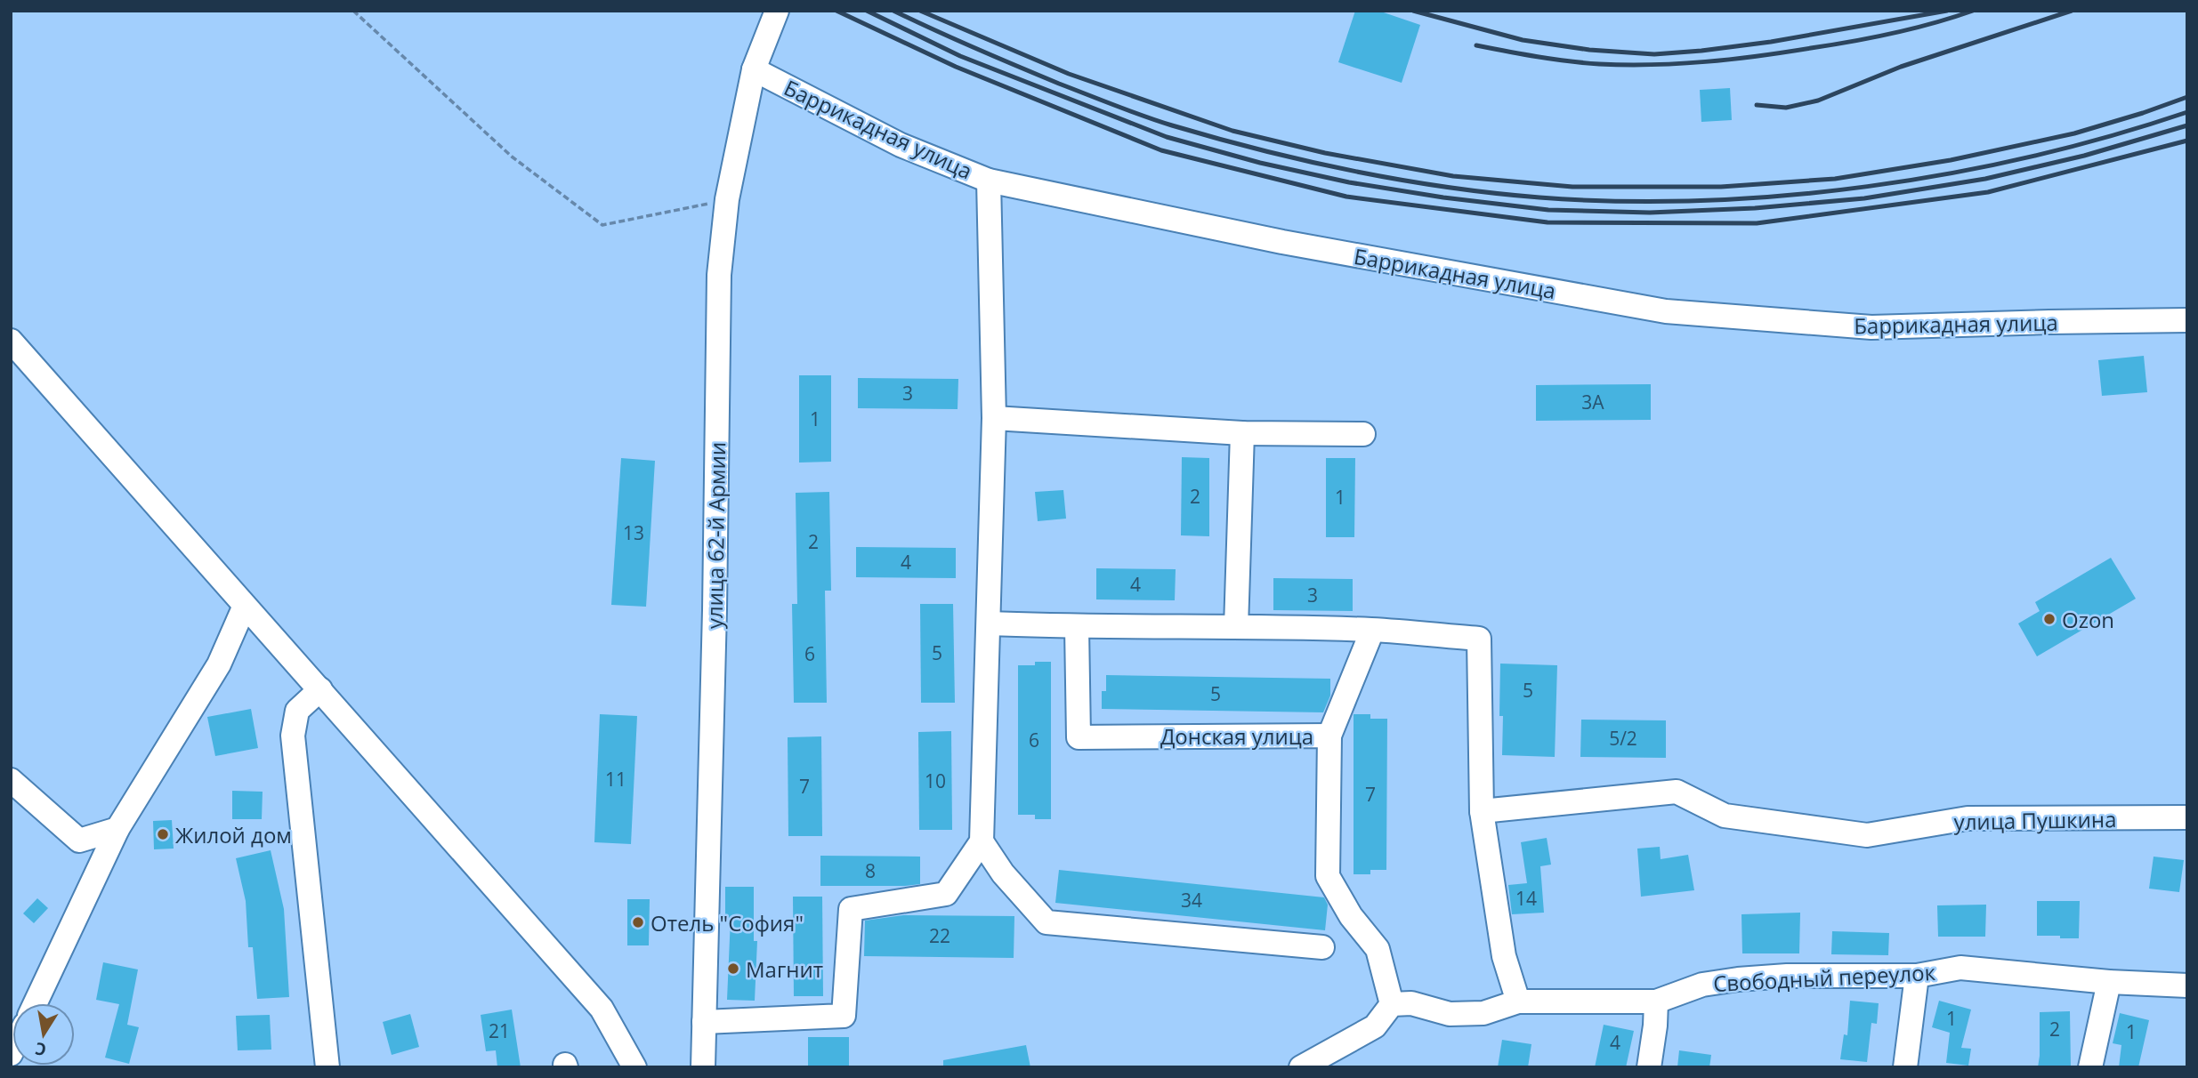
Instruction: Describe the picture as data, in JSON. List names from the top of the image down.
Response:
{
  "streets": {
    "street": [
      "Баррикадная улица",
      "улица 62-й Армии",
      "Донская улица",
      "улица Пушкина",
      "Свободный переулок"
    ]
  },
  "crossings": [
    ["Баррикадная улица", "улица 62-й Армии"],
    ["Донская улица", "Свободный переулок"]
  ],
  "places": [
    "Ozon",
    "Жилой дом",
    "Отель \"София\"",
    "Магнит"
  ],
  "house_numbers": [
    "3",
    "3А",
    "1",
    "2",
    "1",
    "13",
    "2",
    "4",
    "4",
    "3",
    "5",
    "6",
    "5",
    "5",
    "5/2",
    "6",
    "11",
    "10",
    "7",
    "7",
    "8",
    "14",
    "34",
    "22",
    "1",
    "2",
    "21",
    "1",
    "4"
  ],
  "north": "bottom"
}
